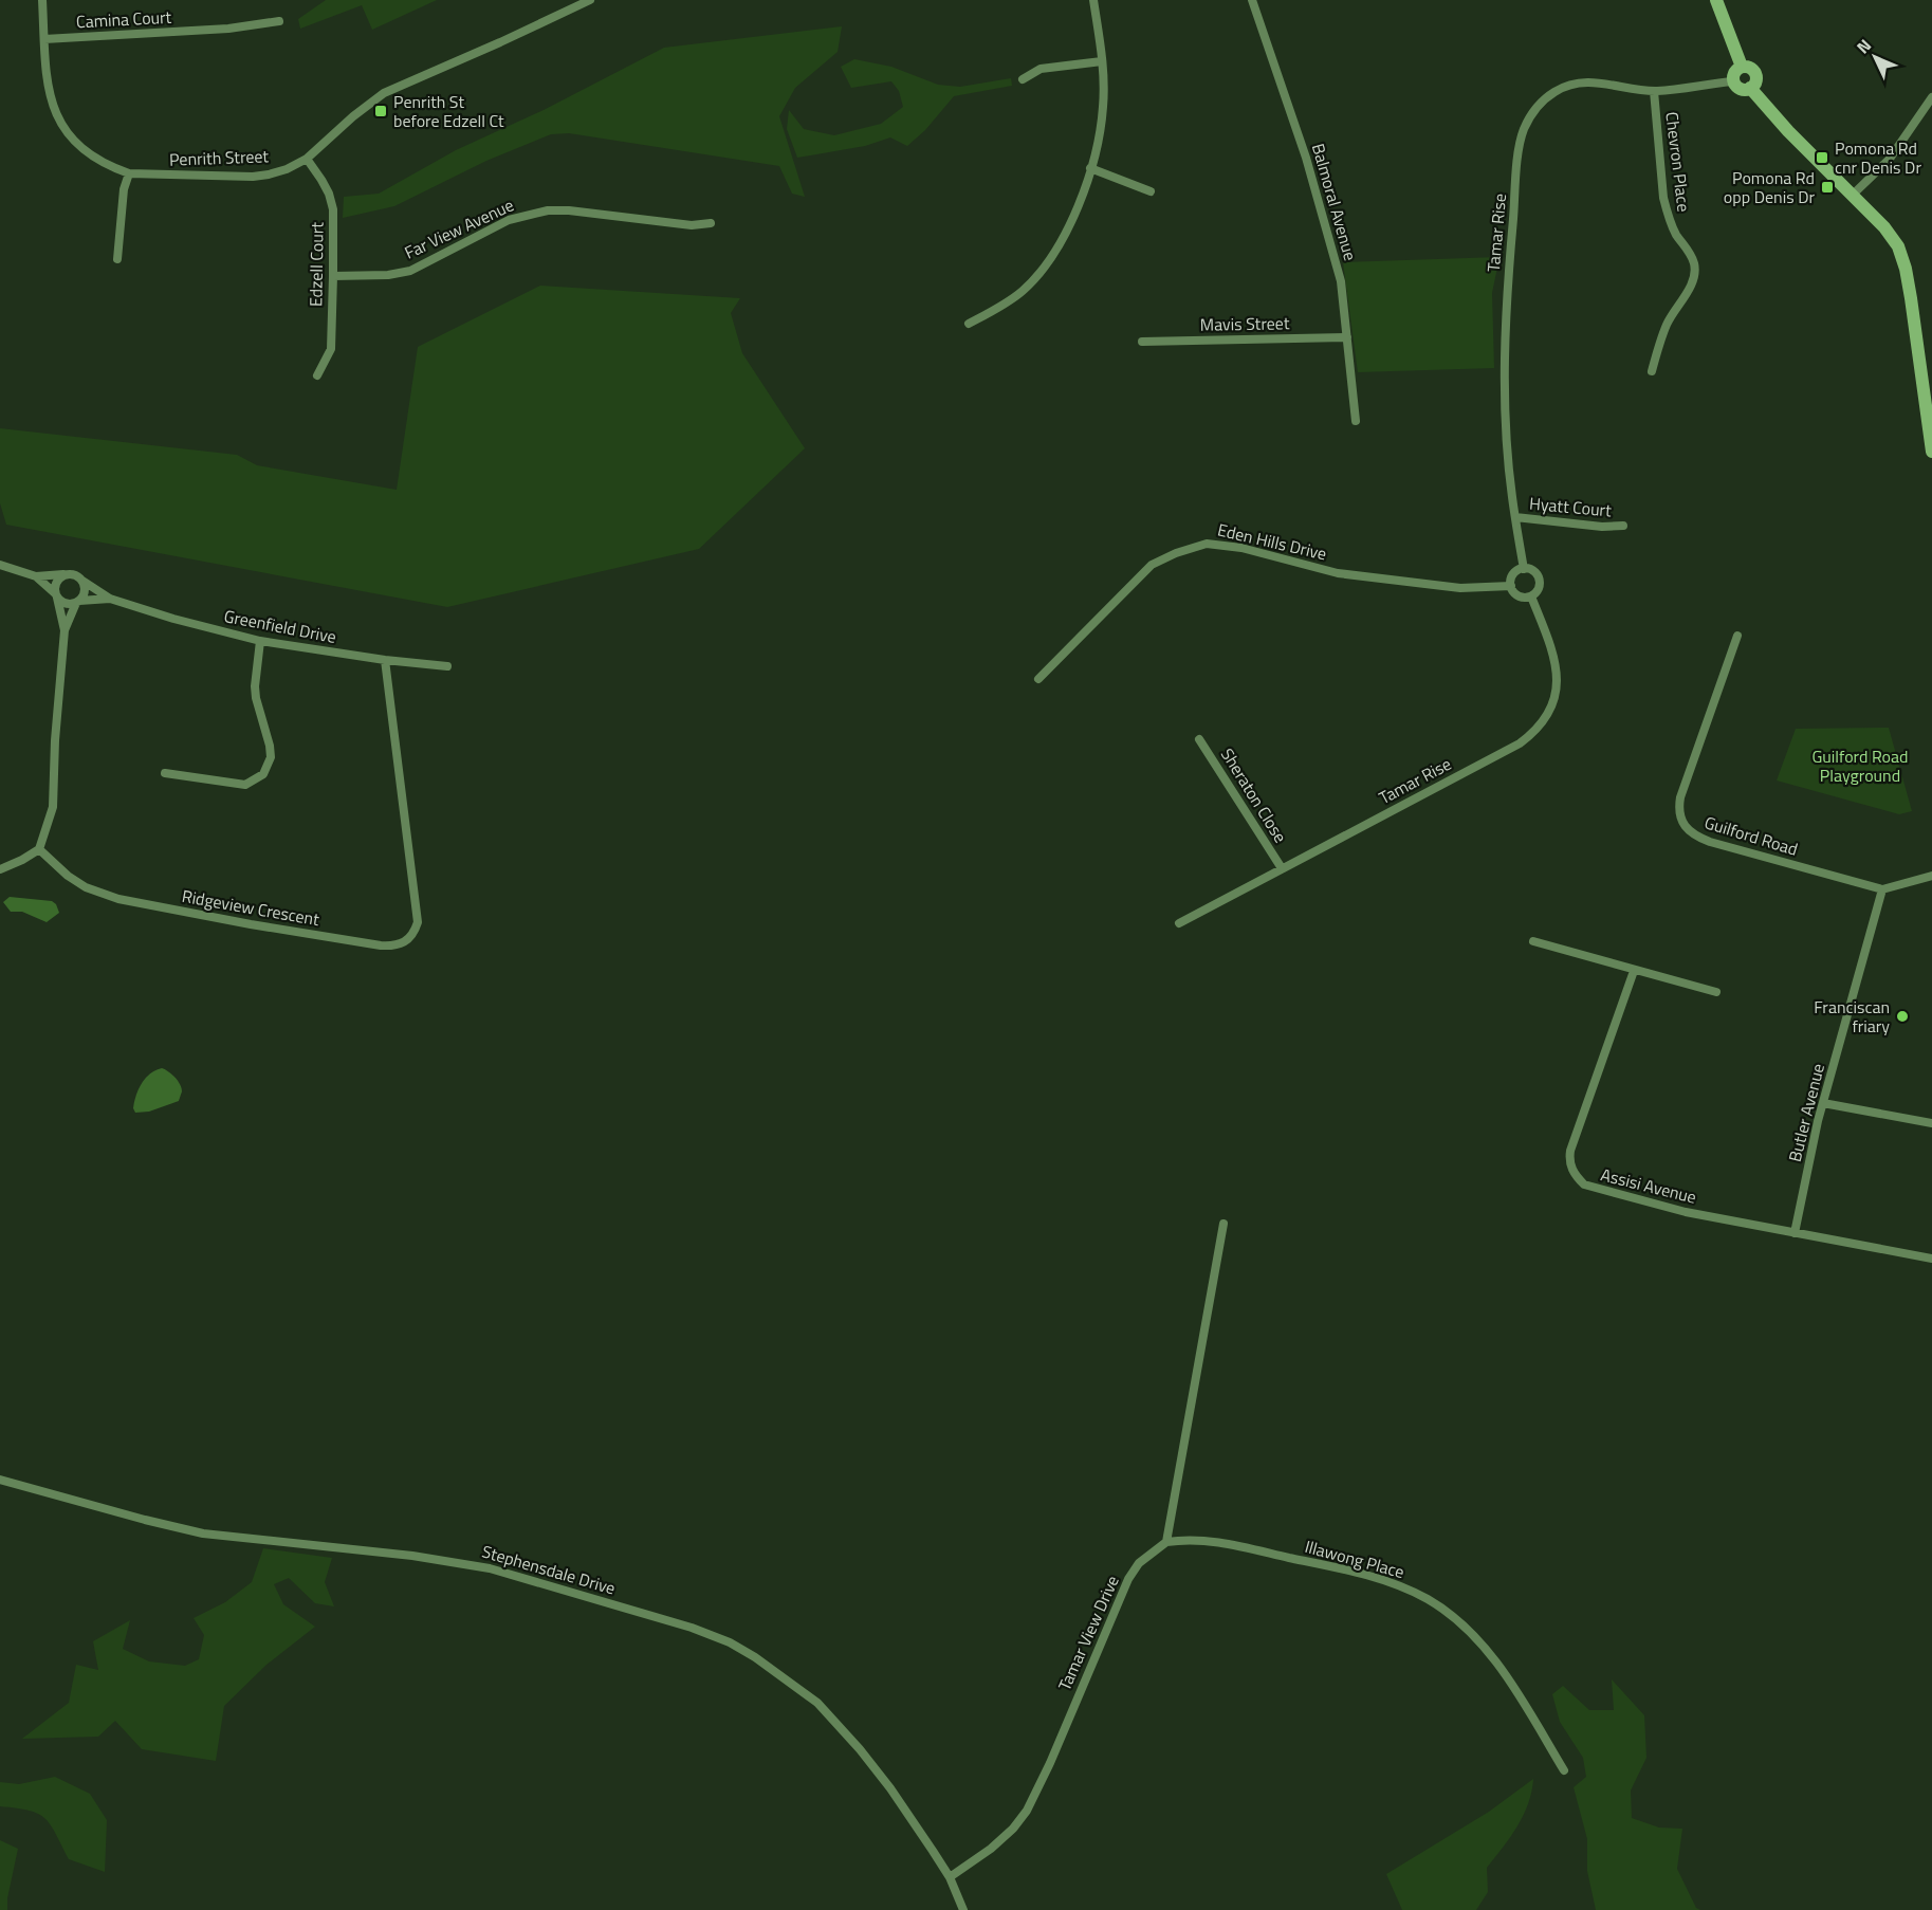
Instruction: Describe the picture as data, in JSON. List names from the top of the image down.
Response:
{
  "streets": {
    "street": [
      "Camina Court",
      "Penrith Street",
      "Chevron Place",
      "Balmoral Avenue",
      "Far View Avenue",
      "Tamar Rise",
      "Edzell Court",
      "Mavis Street",
      "Hyatt Court",
      "Eden Hills Drive",
      "Greenfield Drive",
      "Sheraton Close",
      "Guilford Road",
      "Ridgeview Crescent",
      "Butler Avenue",
      "Assisi Avenue",
      "Illawong Place",
      "Stephensdale Drive",
      "Tamar View Drive"
    ]
  },
  "crossings": [
    ["Camina Court", "Penrith Street"],
    ["Penrith Street", "Edzell Court"],
    ["Chevron Place", "Tamar Rise"],
    ["Balmoral Avenue", "Mavis Street"],
    ["Far View Avenue", "Edzell Court"],
    ["Tamar Rise", "Hyatt Court"],
    ["Tamar Rise", "Eden Hills Drive"],
    ["Tamar Rise", "Sheraton Close"],
    ["Greenfield Drive", "Ridgeview Crescent"],
    ["Guilford Road", "Butler Avenue"],
    ["Butler Avenue", "Assisi Avenue"],
    ["Illawong Place", "Tamar View Drive"],
    ["Stephensdale Drive", "Tamar View Drive"]
  ],
  "parks": ["Guilford Road Playground"],
  "places": {
    "transit": ["Penrith St before Edzell Ct", "Pomona Rd cnr Denis Dr", "Pomona Rd opp Denis Dr"],
    "other": ["Franciscan friary"]
  },
  "north": "top left"
}
